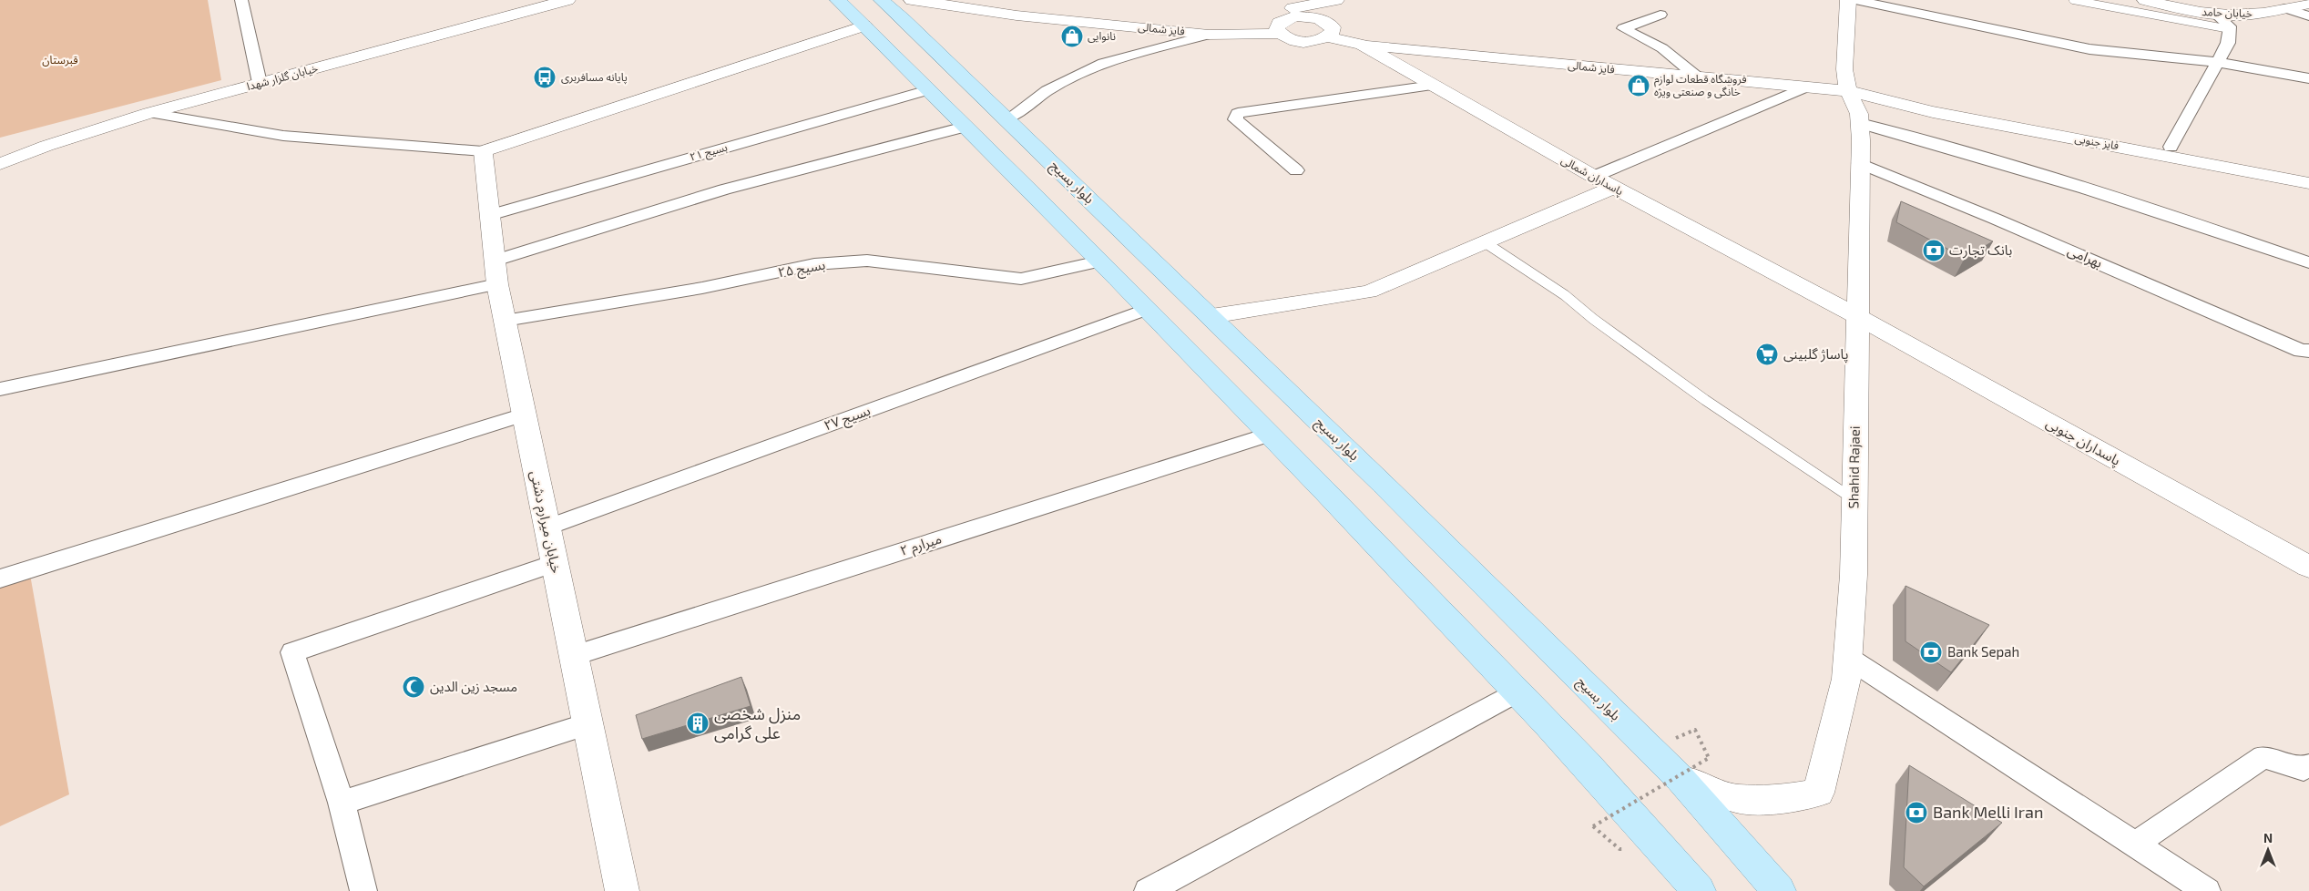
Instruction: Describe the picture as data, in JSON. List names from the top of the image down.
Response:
{
  "streets": {
    "main road": [
      "خیابان حامد",
      "فایز شمالی",
      "خیابان گلزار شهدا",
      "فایز جنوبی",
      "پاسداران شمالی",
      "بلوار بسیج",
      "پاسداران جنوبی",
      "Shahid Rajaei",
      "خیابان میرارم دشتی"
    ],
    "street": [
      "بسیج ۲۱",
      "بهرامی",
      "بسیج ۲۵",
      "بسیج ۲۷",
      "میرارم ۲"
    ]
  },
  "crossings": [
    ["فایز شمالی", "فایز جنوبی"],
    ["فایز شمالی", "پاسداران شمالی"],
    ["فایز شمالی", "بلوار بسیج"],
    ["فایز شمالی", "Shahid Rajaei"],
    ["فایز جنوبی", "Shahid Rajaei"],
    ["بسیج ۲۱", "خیابان میرارم دشتی"],
    ["پاسداران شمالی", "پاسداران جنوبی"],
    ["پاسداران شمالی", "Shahid Rajaei"],
    ["بلوار بسیج", "Shahid Rajaei"],
    ["بهرامی", "Shahid Rajaei"],
    ["بسیج ۲۵", "خیابان میرارم دشتی"],
    ["بسیج ۲۷", "خیابان میرارم دشتی"],
    ["پاسداران جنوبی", "Shahid Rajaei"],
    ["خیابان میرارم دشتی", "میرارم ۲"]
  ],
  "parks": ["قبرستان"],
  "places": {
    "shop": ["نانوایی", "فروشگاه قطعات لوازم خانگی و صنعتی ویژه"],
    "bus stop": ["پایانه مسافربری"],
    "bank": ["بانک تجارت", "Bank Sepah", "Bank Melli Iran"],
    "supermarket": ["پاساژ گلبینی"],
    "mosque": ["مسجد زین الدین"],
    "building": ["منزل شخصی علی گرامی"]
  },
  "north": "top"
}
